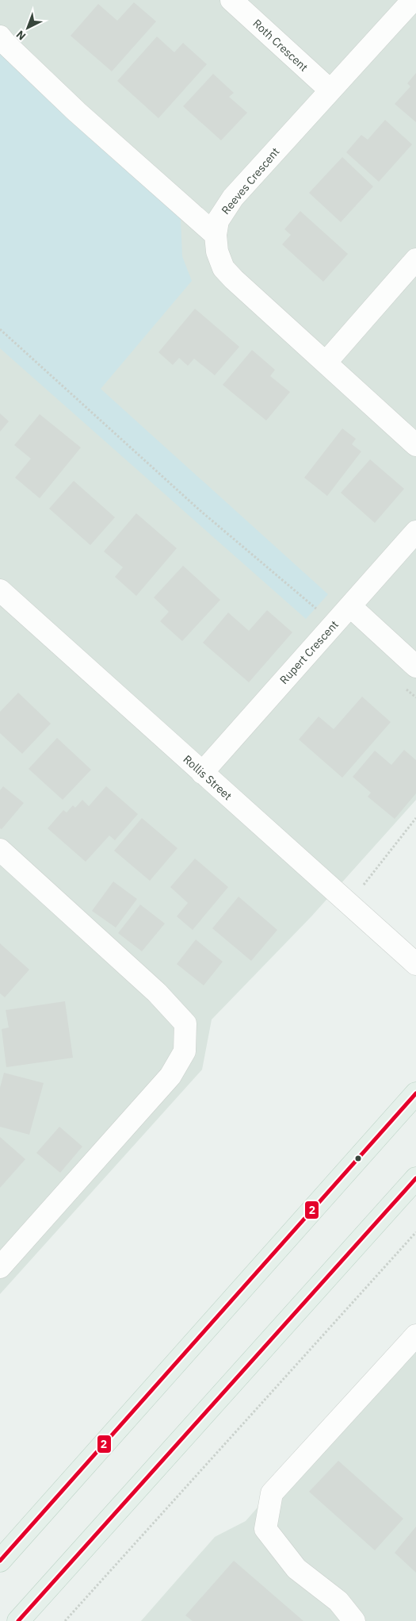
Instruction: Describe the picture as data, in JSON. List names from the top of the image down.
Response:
{
  "streets": {
    "street": [
      "Roth Crescent",
      "Reeves Crescent",
      "Rupert Crescent",
      "Rollis Street"
    ]
  },
  "crossings": [
    ["Roth Crescent", "Reeves Crescent"],
    ["Rupert Crescent", "Rollis Street"]
  ],
  "lines": ["transit line 2"],
  "north": "bottom left"
}
